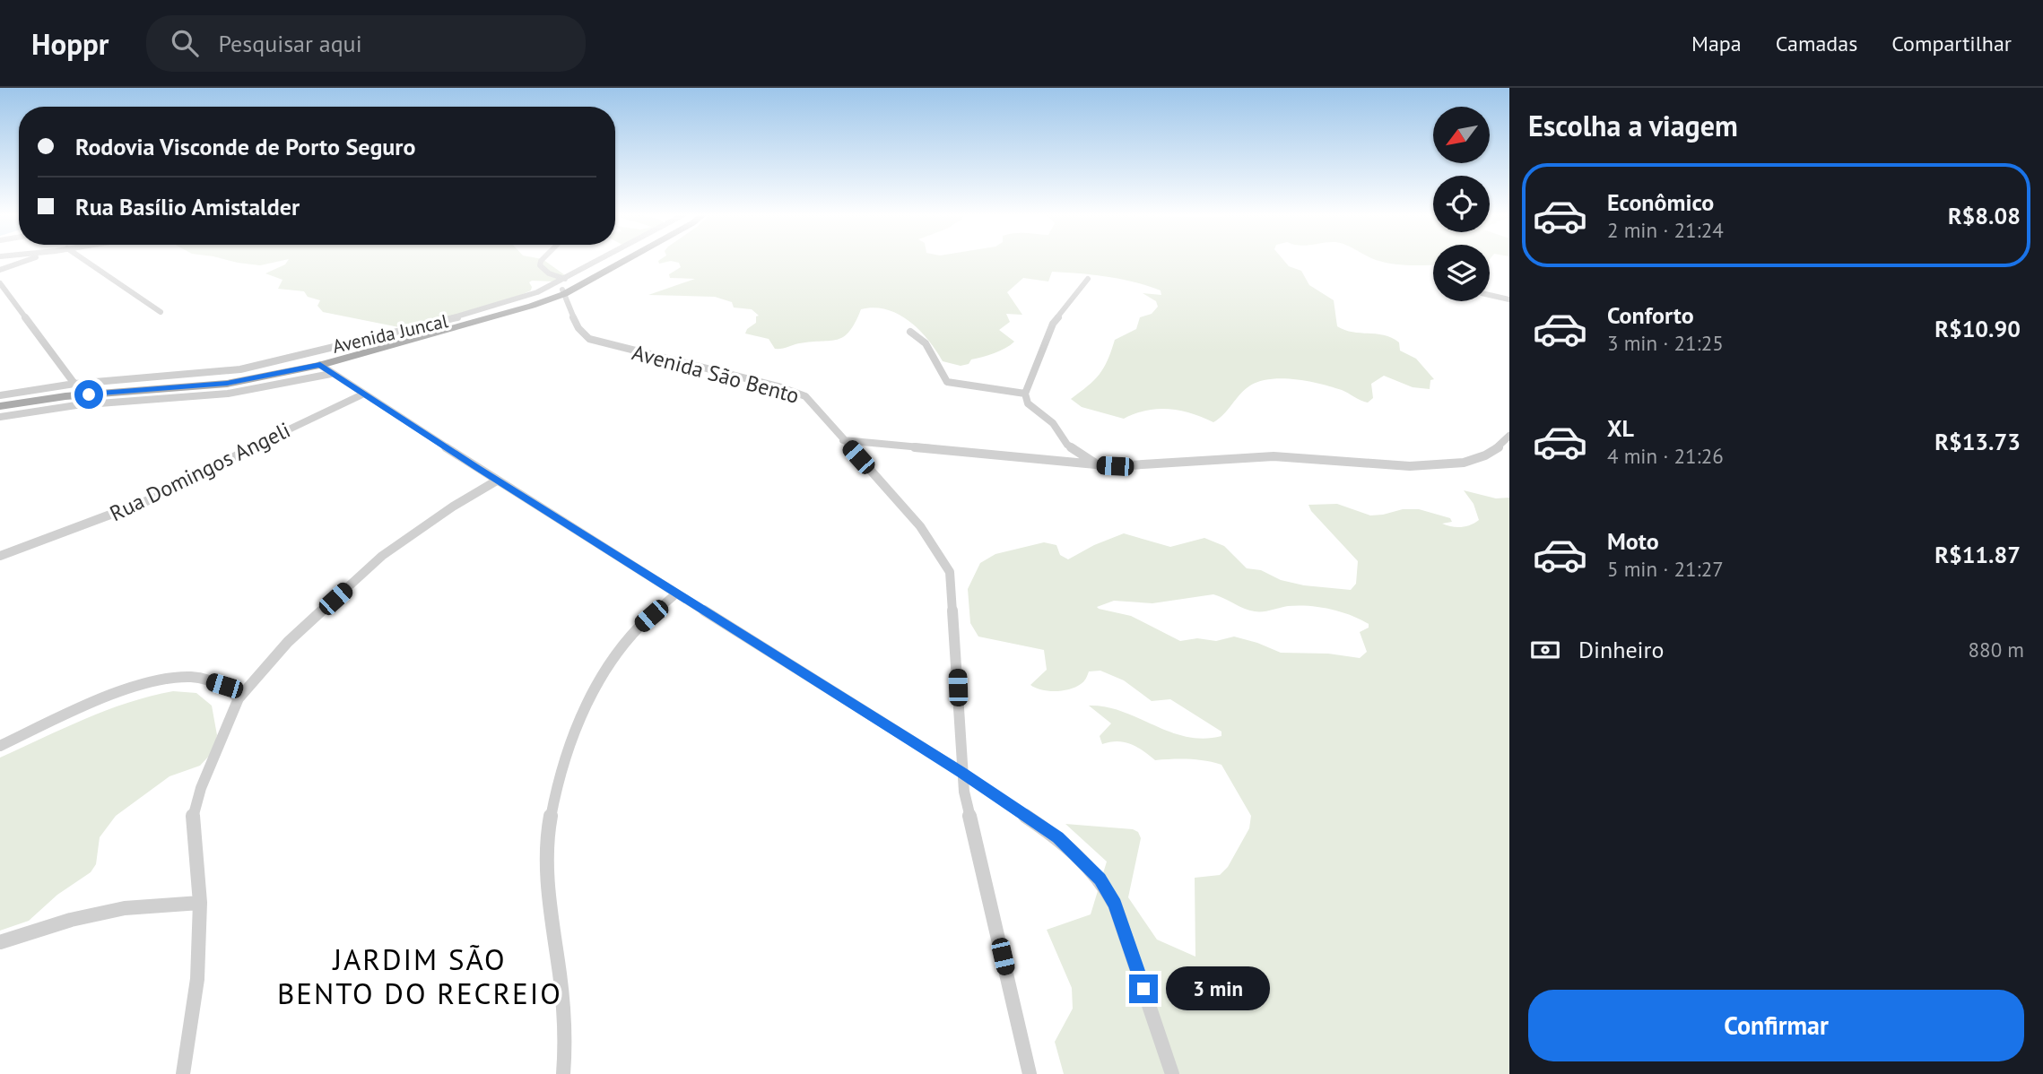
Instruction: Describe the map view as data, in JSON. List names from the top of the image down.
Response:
{
  "streets": {
    "street": ["Avenida Juncal", "Avenida São Bento", "Rua Domingos Angeli"]
  },
  "crossings": [
    ["Avenida Juncal", "Avenida São Bento"]
  ],
  "districts": ["JARDIM SÃO BENTO DO RECREIO"],
  "north": "bottom left",
  "page": {
    "header": "Hoppr",
    "search": "Pesquisar aqui",
    "nav": ["Mapa", "Camadas", "Compartilhar"],
    "heading": "Escolha a viagem",
    "banner": ["Rodovia Visconde de Porto Seguro", "Rua Basílio Amistalder"],
    "list": [
      {
        "name": "Econômico",
        "note": "2 min · 21:24",
        "value": "R$8.08"
      },
      {
        "name": "Conforto",
        "note": "3 min · 21:25",
        "value": "R$10.90"
      },
      {
        "name": "XL",
        "note": "4 min · 21:26",
        "value": "R$13.73"
      },
      {
        "name": "Moto",
        "note": "5 min · 21:27",
        "value": "R$11.87"
      }
    ],
    "pay": ["Dinheiro", "880 m"],
    "bubble": "3 min",
    "buttons": "Confirmar"
  }
}
